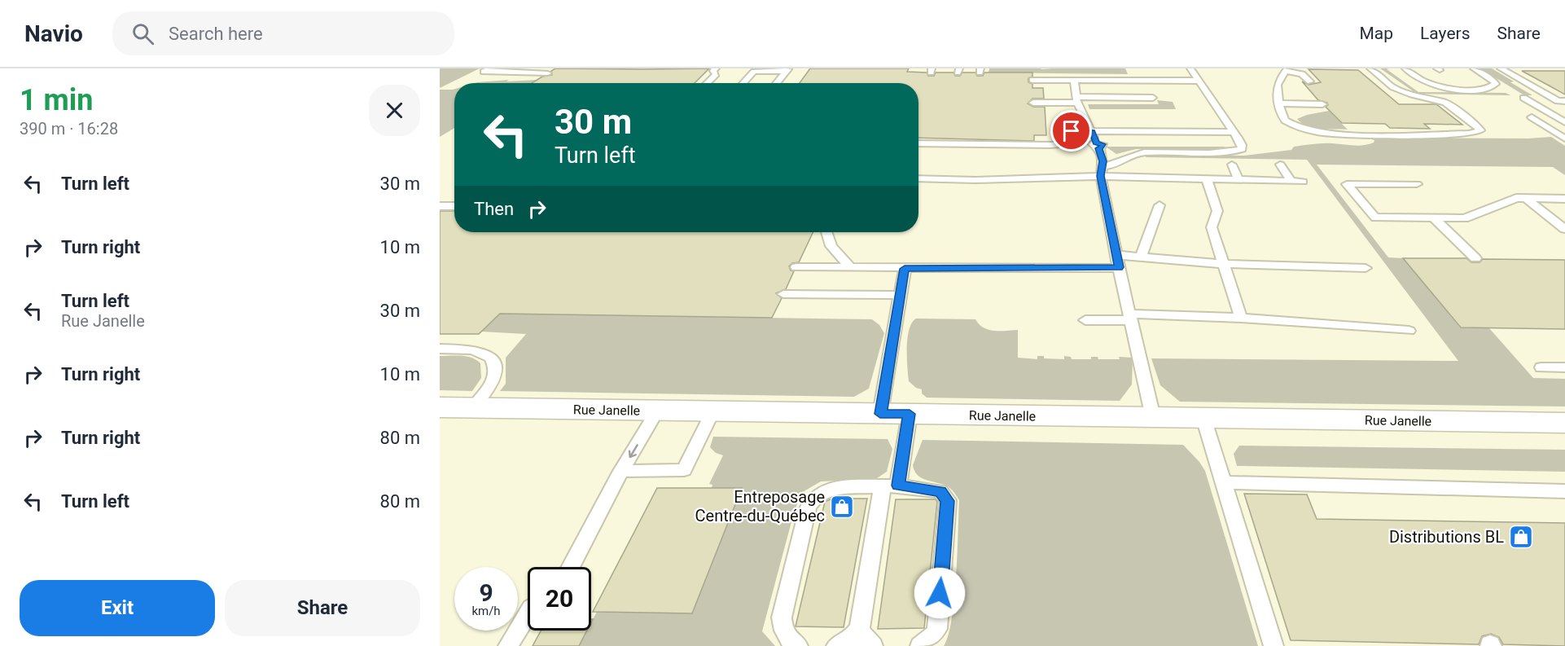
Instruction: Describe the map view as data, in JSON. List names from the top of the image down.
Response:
{
  "streets": {
    "main road": ["Rue Janelle"]
  },
  "places": {
    "shop": ["Entreposage Centre-du-Québec", "Distributions BL"]
  },
  "page": {
    "header": "Navio",
    "search": "Search here",
    "nav": ["Map", "Layers", "Share"],
    "heading": ["1 min", "390 m · 16:28"],
    "turn": ["30 m", "Turn left"],
    "list": [
      {
        "name": "Turn left",
        "value": "30 m"
      },
      {
        "name": "Turn right",
        "value": "10 m"
      },
      {
        "name": "Turn left",
        "note": "Rue Janelle",
        "value": "30 m"
      },
      {
        "name": "Turn right",
        "value": "10 m"
      },
      {
        "name": "Turn right",
        "value": "80 m"
      },
      {
        "name": "Turn left",
        "value": "80 m"
      }
    ],
    "then": "Then",
    "speed": "9 km/h",
    "limit": "20",
    "buttons": ["Exit", "Share"]
  }
}
